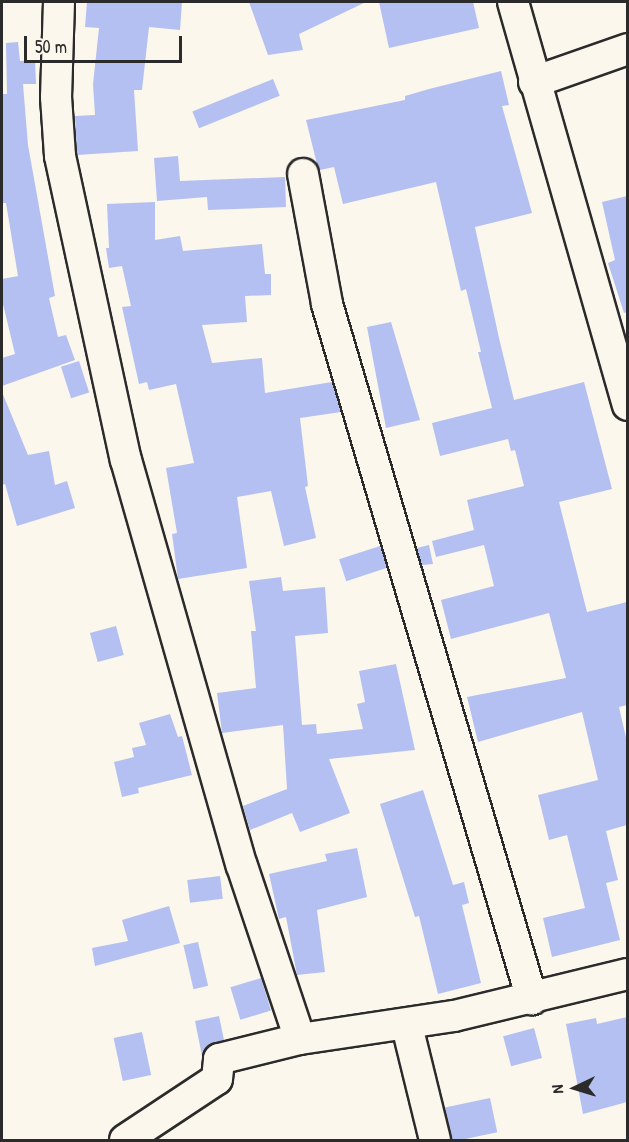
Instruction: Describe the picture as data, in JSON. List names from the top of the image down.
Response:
{
  "scale_bar": "50 m",
  "north": "left"
}
